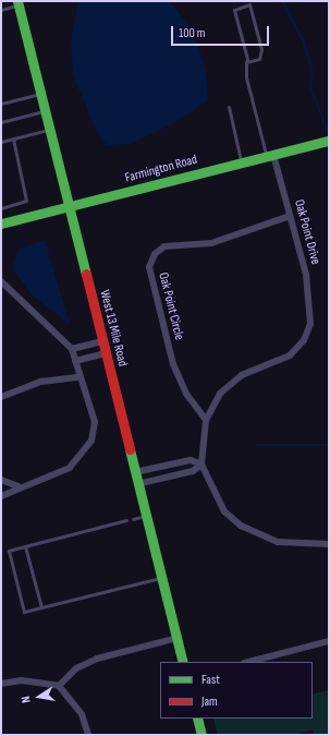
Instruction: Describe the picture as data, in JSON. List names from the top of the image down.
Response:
{
  "streets": {
    "street": [
      "Farmington Road",
      "Oak Point Drive",
      "Oak Point Circle",
      "West 13 Mile Road"
    ]
  },
  "crossings": [
    ["Farmington Road", "Oak Point Drive"],
    ["Farmington Road", "West 13 Mile Road"],
    ["Oak Point Drive", "Oak Point Circle"]
  ],
  "legend": ["Fast", "Jam"],
  "scale_bar": "100 m",
  "north": "left"
}
